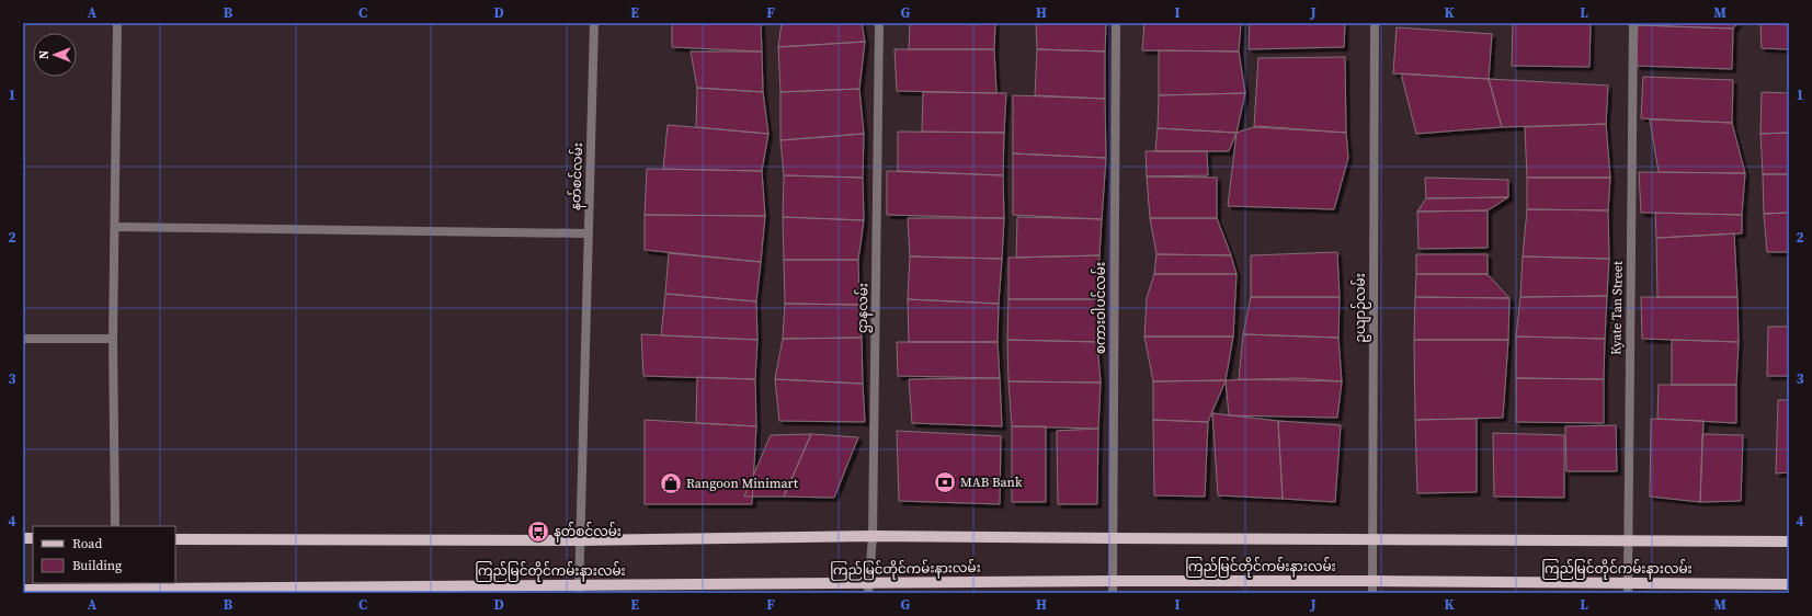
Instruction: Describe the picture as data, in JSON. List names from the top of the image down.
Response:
{
  "streets": {
    "main road": ["ကြည်မြင်တိုင်ကမ်းနားလမ်း"],
    "street": [
      "နတ်စင်လမ်း",
      "ဌာနလမ်း",
      "စကားဝါပင်လမ်း",
      "ဥယျာဉ်လမ်း",
      "Kyate Tan Street"
    ]
  },
  "crossings": [
    ["နတ်စင်လမ်း", "ကြည်မြင်တိုင်ကမ်းနားလမ်း"],
    ["ဌာနလမ်း", "ကြည်မြင်တိုင်ကမ်းနားလမ်း"],
    ["စကားဝါပင်လမ်း", "ကြည်မြင်တိုင်ကမ်းနားလမ်း"],
    ["ဥယျာဉ်လမ်း", "ကြည်မြင်တိုင်ကမ်းနားလမ်း"],
    ["Kyate Tan Street", "ကြည်မြင်တိုင်ကမ်းနားလမ်း"]
  ],
  "places": {
    "bank": ["MAB Bank"],
    "shop": ["Rangoon Minimart"],
    "bus stop": ["နတ်စင်လမ်း"]
  },
  "legend": ["Road", "Building"],
  "north": "left",
  "grid": {
    "columns": [
      "A",
      "B",
      "C",
      "D",
      "E",
      "F",
      "G",
      "H",
      "I",
      "J",
      "K",
      "L",
      "M"
    ],
    "rows": [
      "1",
      "2",
      "3",
      "4"
    ]
  }
}
